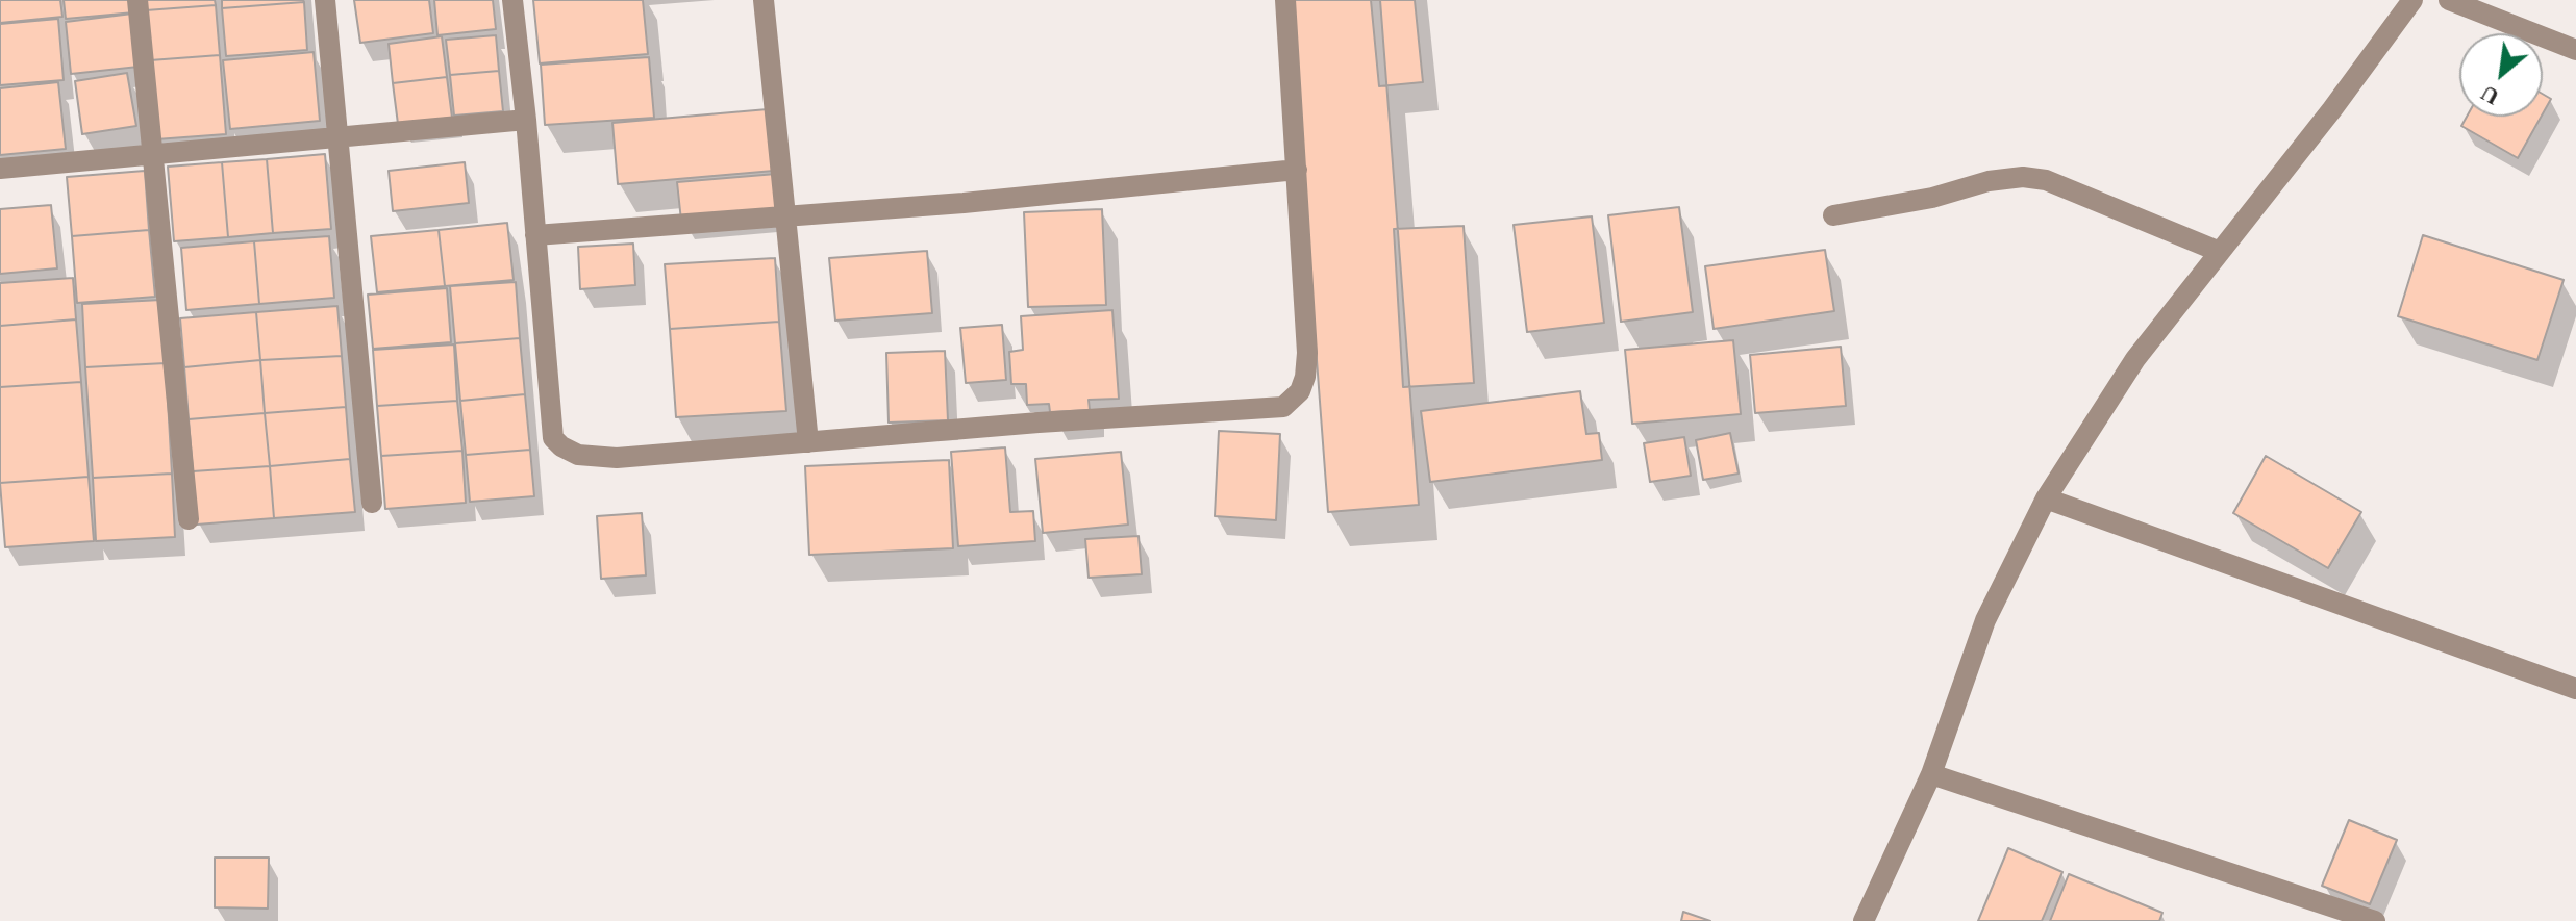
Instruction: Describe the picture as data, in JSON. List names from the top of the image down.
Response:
{
  "north": "bottom left"
}
